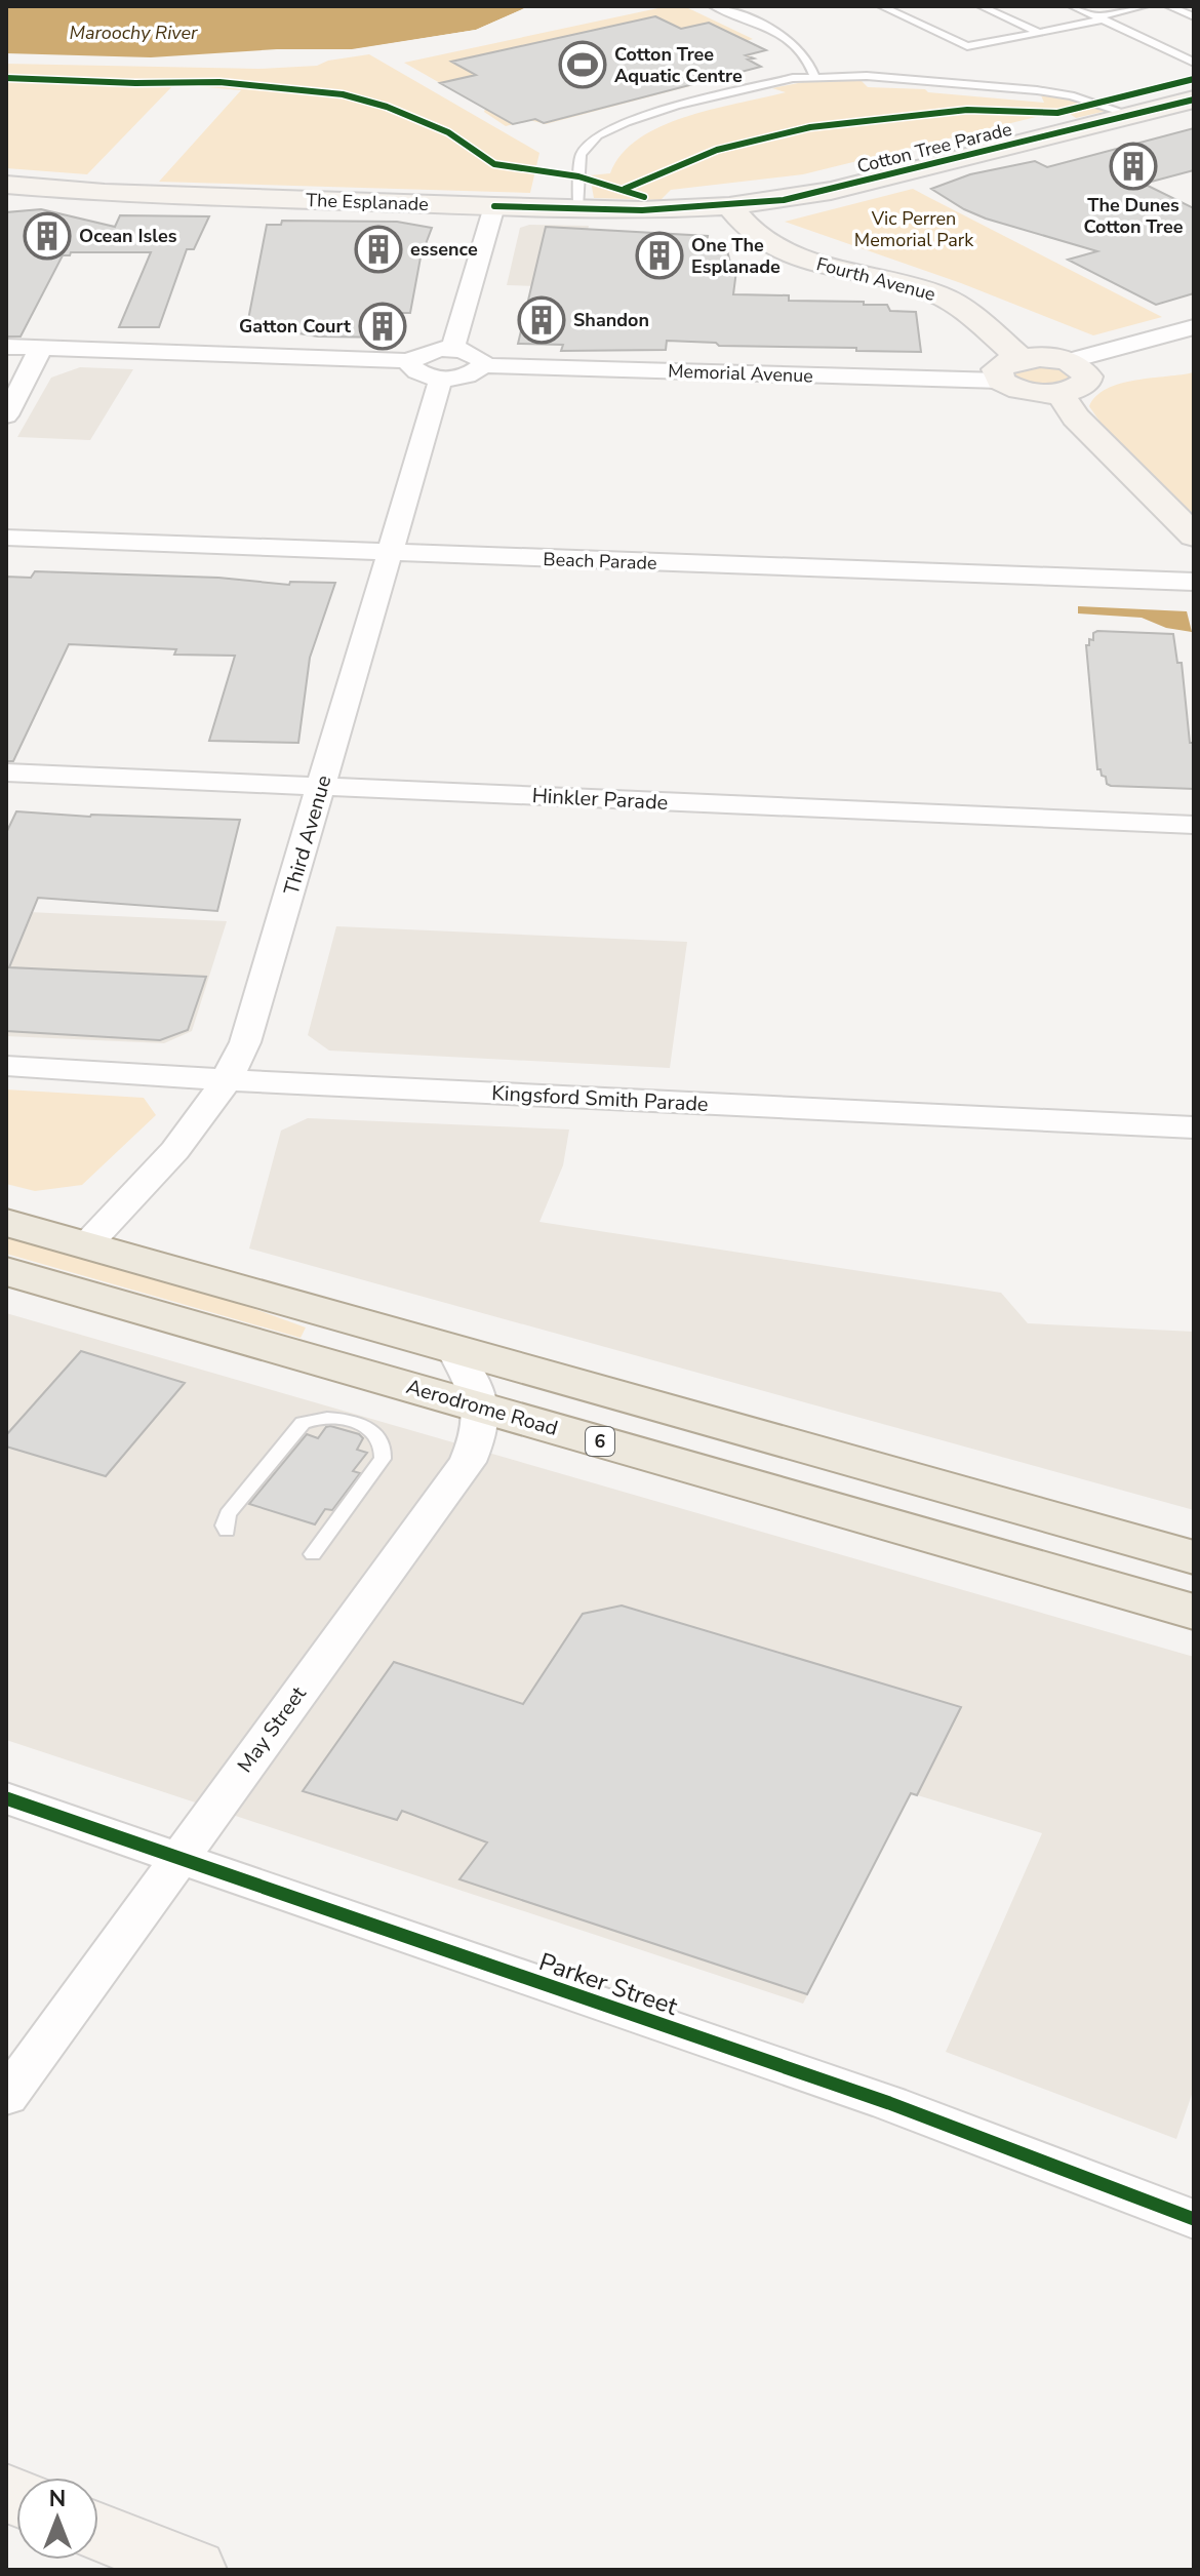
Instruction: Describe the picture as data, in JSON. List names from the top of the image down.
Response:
{
  "streets": {
    "main road": ["Aerodrome Road", "6"],
    "street": [
      "Cotton Tree Parade",
      "The Esplanade",
      "Fourth Avenue",
      "Memorial Avenue",
      "Beach Parade",
      "Hinkler Parade",
      "Third Avenue",
      "Kingsford Smith Parade",
      "May Street",
      "Parker Street"
    ]
  },
  "crossings": [
    ["Cotton Tree Parade", "The Esplanade"],
    ["Cotton Tree Parade", "Fourth Avenue"],
    ["The Esplanade", "Fourth Avenue"],
    ["Fourth Avenue", "Memorial Avenue"],
    ["Beach Parade", "Third Avenue"],
    ["Hinkler Parade", "Third Avenue"],
    ["Third Avenue", "Kingsford Smith Parade"],
    ["Aerodrome Road", "May Street"],
    ["May Street", "Parker Street"]
  ],
  "water": ["Maroochy River"],
  "parks": ["Vic Perren Memorial Park"],
  "places": {
    "sports": ["Cotton Tree Aquatic Centre"],
    "building": [
      "The Dunes Cotton Tree",
      "Ocean Isles",
      "essence",
      "One The Esplanade",
      "Shandon",
      "Gatton Court"
    ]
  },
  "north": "top"
}
